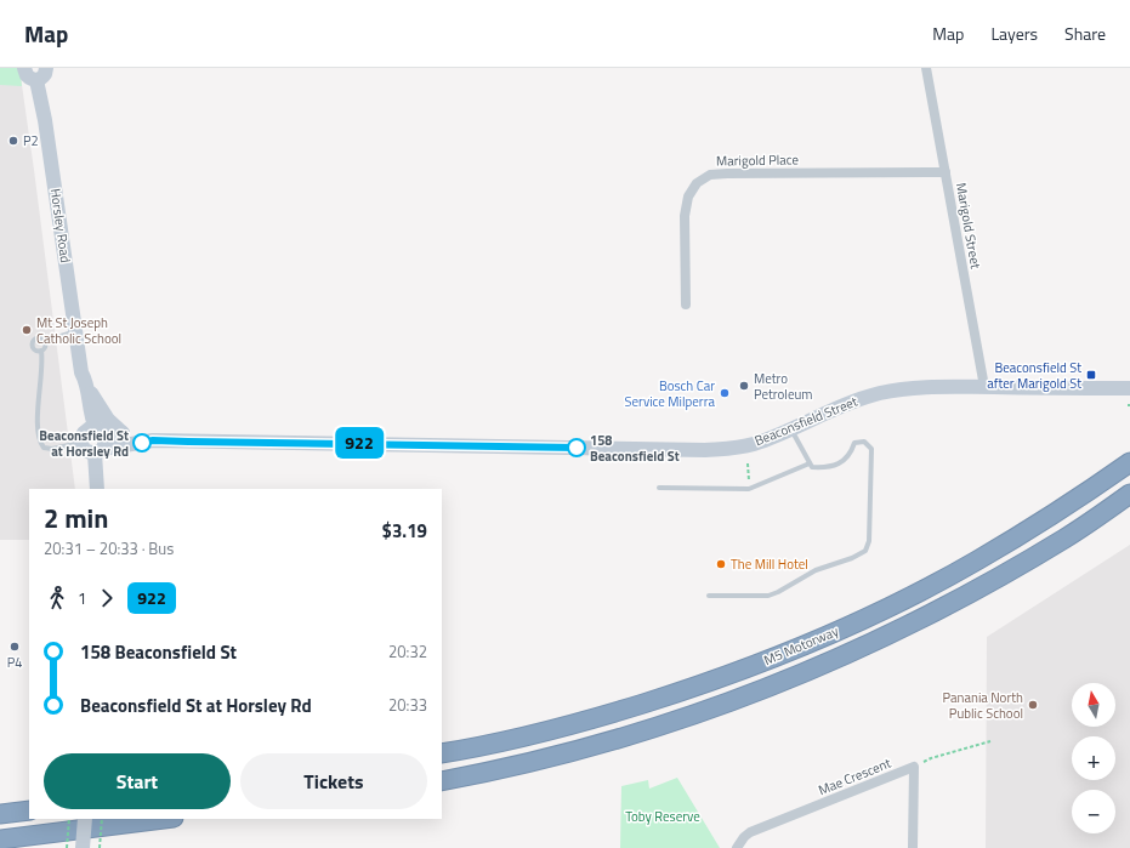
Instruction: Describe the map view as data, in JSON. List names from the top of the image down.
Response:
{
  "streets": {
    "highway": ["M5 Motorway"],
    "main road": ["Horsley Road", "Beaconsfield Street"],
    "street": ["Marigold Place", "Marigold Street", "Mae Crescent"]
  },
  "crossings": [
    ["Marigold Place", "Marigold Street"],
    ["Horsley Road", "Beaconsfield Street"],
    ["Marigold Street", "Beaconsfield Street"]
  ],
  "parks": ["Toby Reserve"],
  "places": {
    "other": [
      "P2",
      "Mt St Joseph Catholic School",
      "Metro Petroleum",
      "Bosch Car Service Milperra",
      "Beaconsfield St at Horsley Rd",
      "158 Beaconsfield St",
      "The Mill Hotel",
      "P4",
      "Panania North Public School"
    ],
    "transit": ["Beaconsfield St after Marigold St"]
  },
  "lines": ["bus line 922"],
  "north": "top",
  "page": {
    "header": "Map",
    "nav": ["Map", "Layers", "Share"],
    "on_map": "922",
    "heading": ["2 min", "20:31 – 20:33 · Bus", "$3.19"],
    "legs": ["1", "922"],
    "list": [
      {
        "name": "158 Beaconsfield St",
        "value": "20:32"
      },
      {
        "name": "Beaconsfield St at Horsley Rd",
        "value": "20:33"
      }
    ],
    "map_buttons": ["+", "−"],
    "buttons": ["Start", "Tickets"]
  }
}
